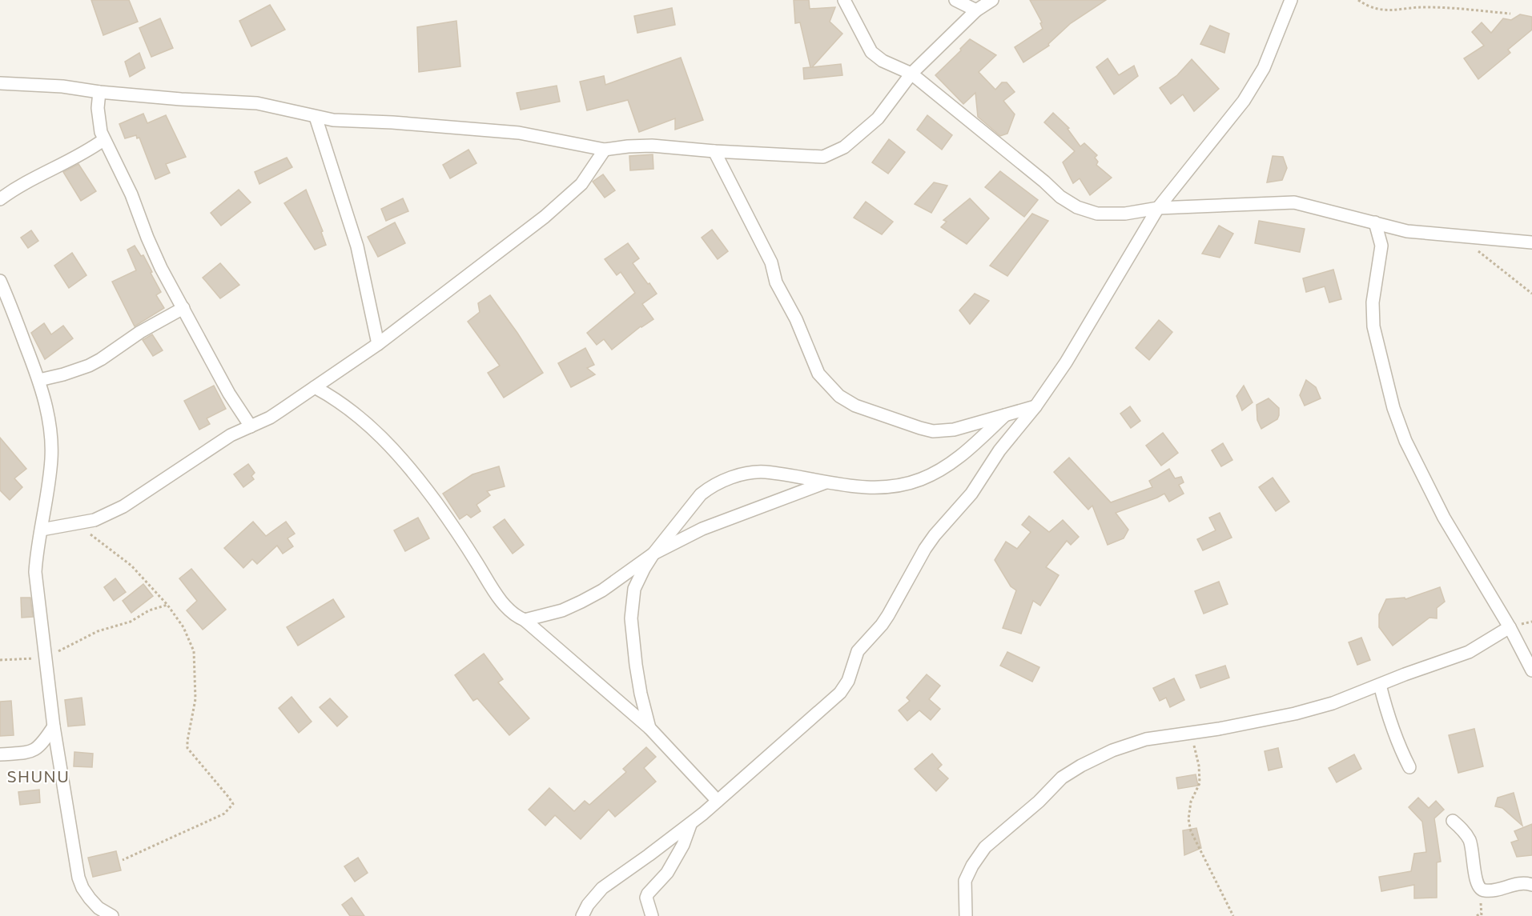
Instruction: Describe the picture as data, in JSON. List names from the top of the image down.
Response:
{
  "districts": ["SHUNU"]
}
